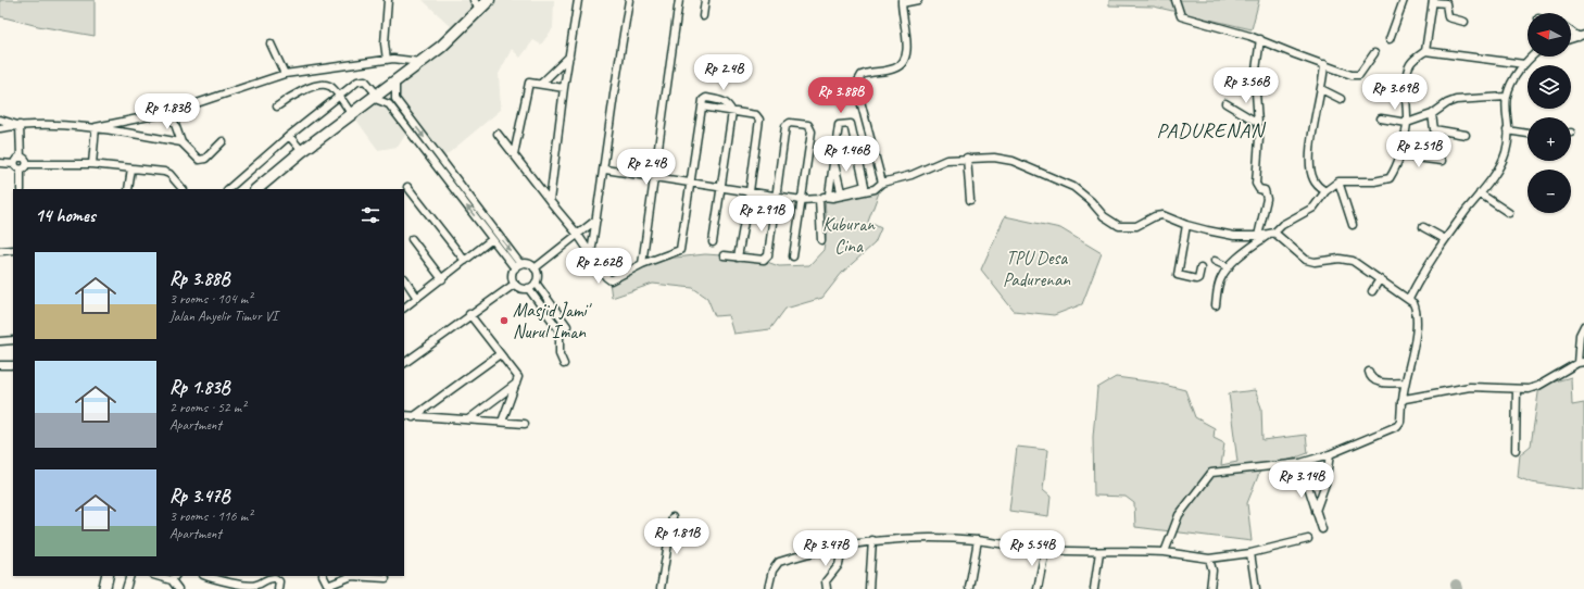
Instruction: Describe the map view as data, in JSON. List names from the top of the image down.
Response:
{
  "districts": ["PADURENAN"],
  "parks": ["Kuburan Cina", "TPU Desa Padurenan"],
  "places": ["Masjid Jami' Nurul Iman"],
  "north": "left",
  "page": {
    "map_buttons": ["+", "−"],
    "price": [
      "Rp 2.4B",
      "Rp 3.56B",
      "Rp 3.69B",
      "Rp 3.88B",
      "Rp 1.83B",
      "Rp 2.51B",
      "Rp 1.46B",
      "Rp 2.4B",
      "Rp 2.91B",
      "Rp 2.62B",
      "Rp 3.14B",
      "Rp 1.81B",
      "Rp 3.47B",
      "Rp 5.54B"
    ],
    "heading": "14 homes",
    "list": [
      {
        "name": "Rp 3.88B",
        "note": "3 rooms · 104 m² · Jalan Anyelir Timur VI"
      },
      {
        "name": "Rp 1.83B",
        "note": "2 rooms · 52 m² · Apartment"
      },
      {
        "name": "Rp 3.47B",
        "note": "3 rooms · 116 m² · Apartment"
      }
    ]
  }
}
